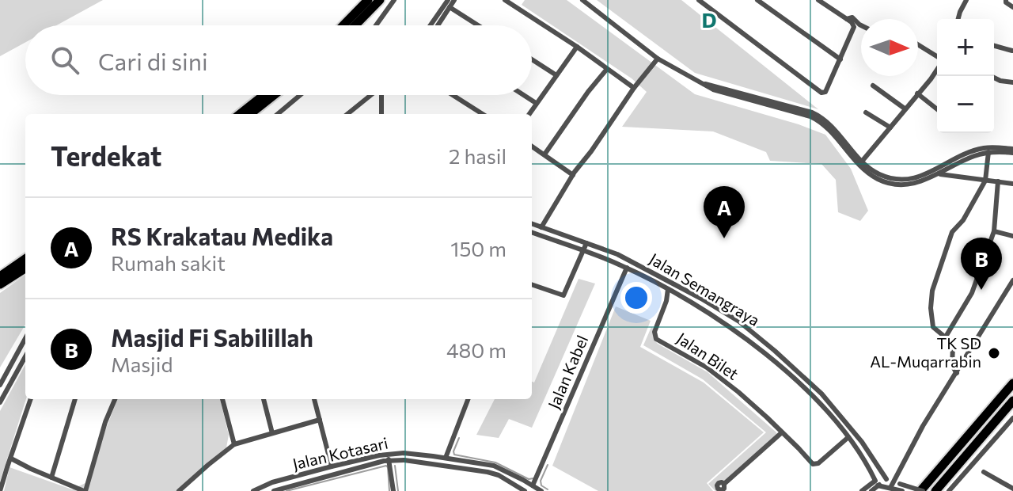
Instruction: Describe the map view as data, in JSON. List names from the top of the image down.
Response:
{
  "streets": {
    "street": [
      "Jalan Semangraya",
      "Jalan Bilet",
      "Jalan Kabel",
      "Jalan Kotasari"
    ]
  },
  "crossings": [
    ["Jalan Semangraya", "Jalan Bilet"],
    ["Jalan Semangraya", "Jalan Kabel"],
    ["Jalan Kabel", "Jalan Kotasari"]
  ],
  "places": ["TK SD AL-Muqarrabin"],
  "north": "right",
  "page": {
    "map_buttons": ["+", "−"],
    "search": "Cari di sini",
    "heading": ["Terdekat", "2 hasil"],
    "pins": ["A", "B"],
    "list": [
      {
        "mark": "A",
        "name": "RS Krakatau Medika",
        "note": "Rumah sakit",
        "value": "150 m"
      },
      {
        "mark": "B",
        "name": "Masjid Fi Sabilillah",
        "note": "Masjid",
        "value": "480 m"
      }
    ]
  },
  "grid": {
    "columns": ["D"]
  }
}
